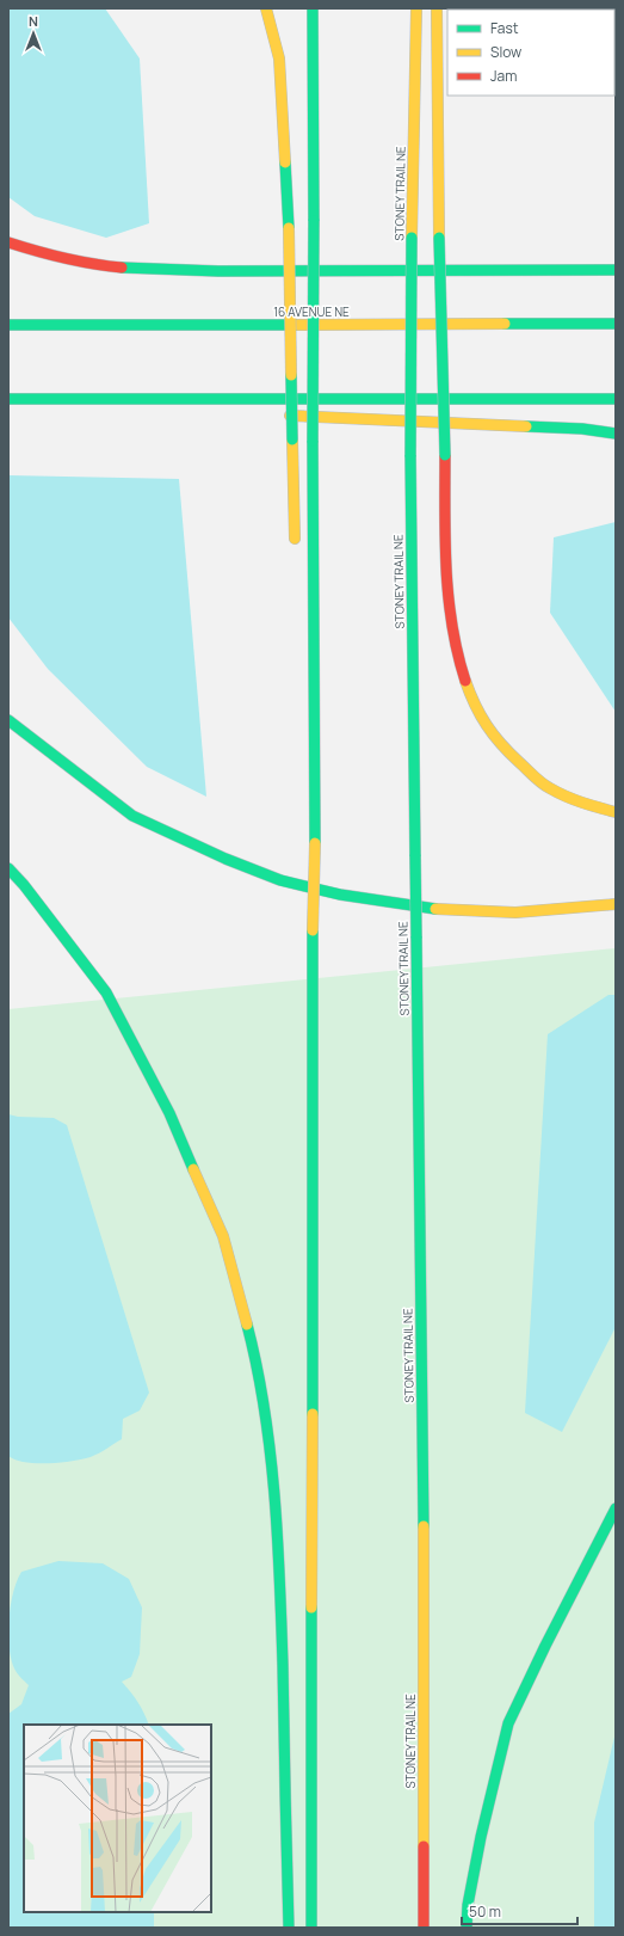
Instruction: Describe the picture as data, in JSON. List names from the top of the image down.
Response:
{
  "streets": {
    "highway": ["STONEY TRAIL NE", "16 AVENUE NE"]
  },
  "legend": ["Fast", "Slow", "Jam"],
  "scale_bar": "50 m",
  "north": "top"
}
